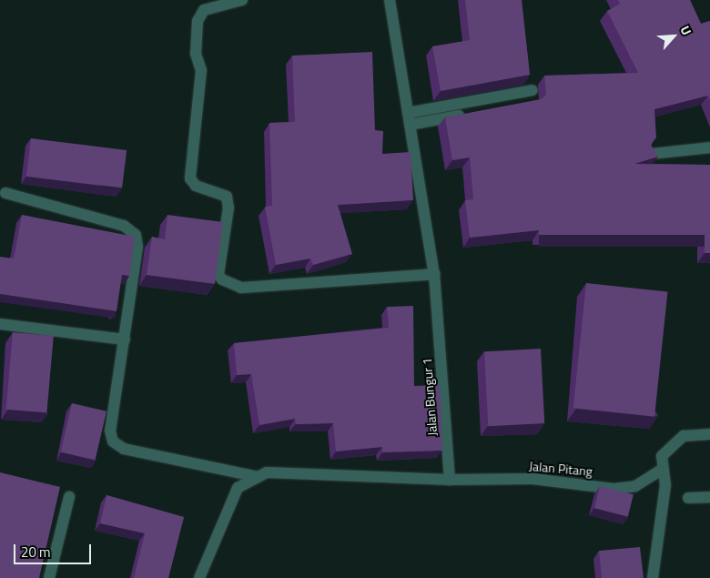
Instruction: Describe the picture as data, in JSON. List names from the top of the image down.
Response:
{
  "streets": {
    "street": ["Jalan Bungur 1", "Jalan Pitang"]
  },
  "crossings": [
    ["Jalan Bungur 1", "Jalan Pitang"]
  ],
  "scale_bar": "20 m",
  "north": "top right"
}
